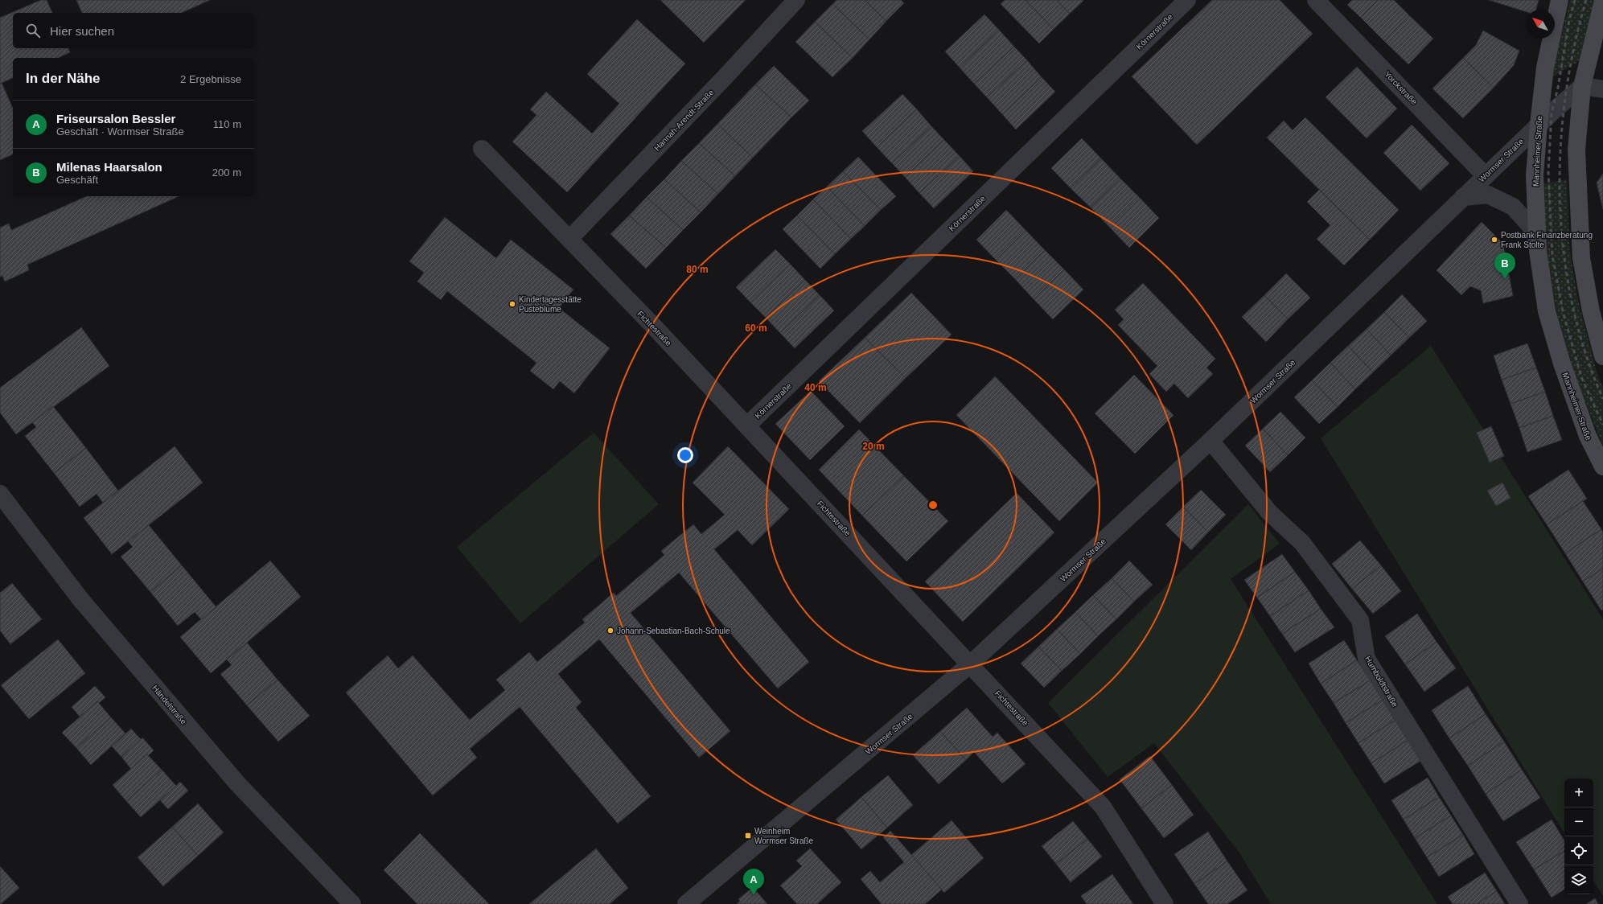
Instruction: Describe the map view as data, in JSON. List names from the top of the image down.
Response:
{
  "streets": {
    "main road": ["Mannheimer Straße"],
    "street": [
      "Körnerstraße",
      "Yorckstraße",
      "Hannah-Arendt-Straße",
      "Wormser Straße",
      "Fichtestraße",
      "Humboldtstraße",
      "Händelstraße"
    ]
  },
  "crossings": [
    ["Körnerstraße", "Fichtestraße"],
    ["Yorckstraße", "Wormser Straße"],
    ["Hannah-Arendt-Straße", "Fichtestraße"],
    ["Mannheimer Straße", "Wormser Straße"],
    ["Wormser Straße", "Fichtestraße"],
    ["Wormser Straße", "Humboldtstraße"]
  ],
  "places": {
    "other": ["Postbank Finanzberatung Frank Stolte", "Kindertagesstätte Pusteblume", "Johann-Sebastian-Bach-Schule"],
    "transit": ["Weinheim Wormser Straße"]
  },
  "north": "top left",
  "page": {
    "search": "Hier suchen",
    "heading": ["In der Nähe", "2 Ergebnisse"],
    "list": [
      {
        "mark": "A",
        "name": "Friseursalon Bessler",
        "note": "Geschäft · Wormser Straße",
        "value": "110 m"
      },
      {
        "mark": "B",
        "name": "Milenas Haarsalon",
        "note": "Geschäft",
        "value": "200 m"
      }
    ],
    "pins": ["B", "A"],
    "map_buttons": ["+", "−"]
  },
  "rings": [
    "80 m",
    "60 m",
    "40 m",
    "20 m"
  ]
}
